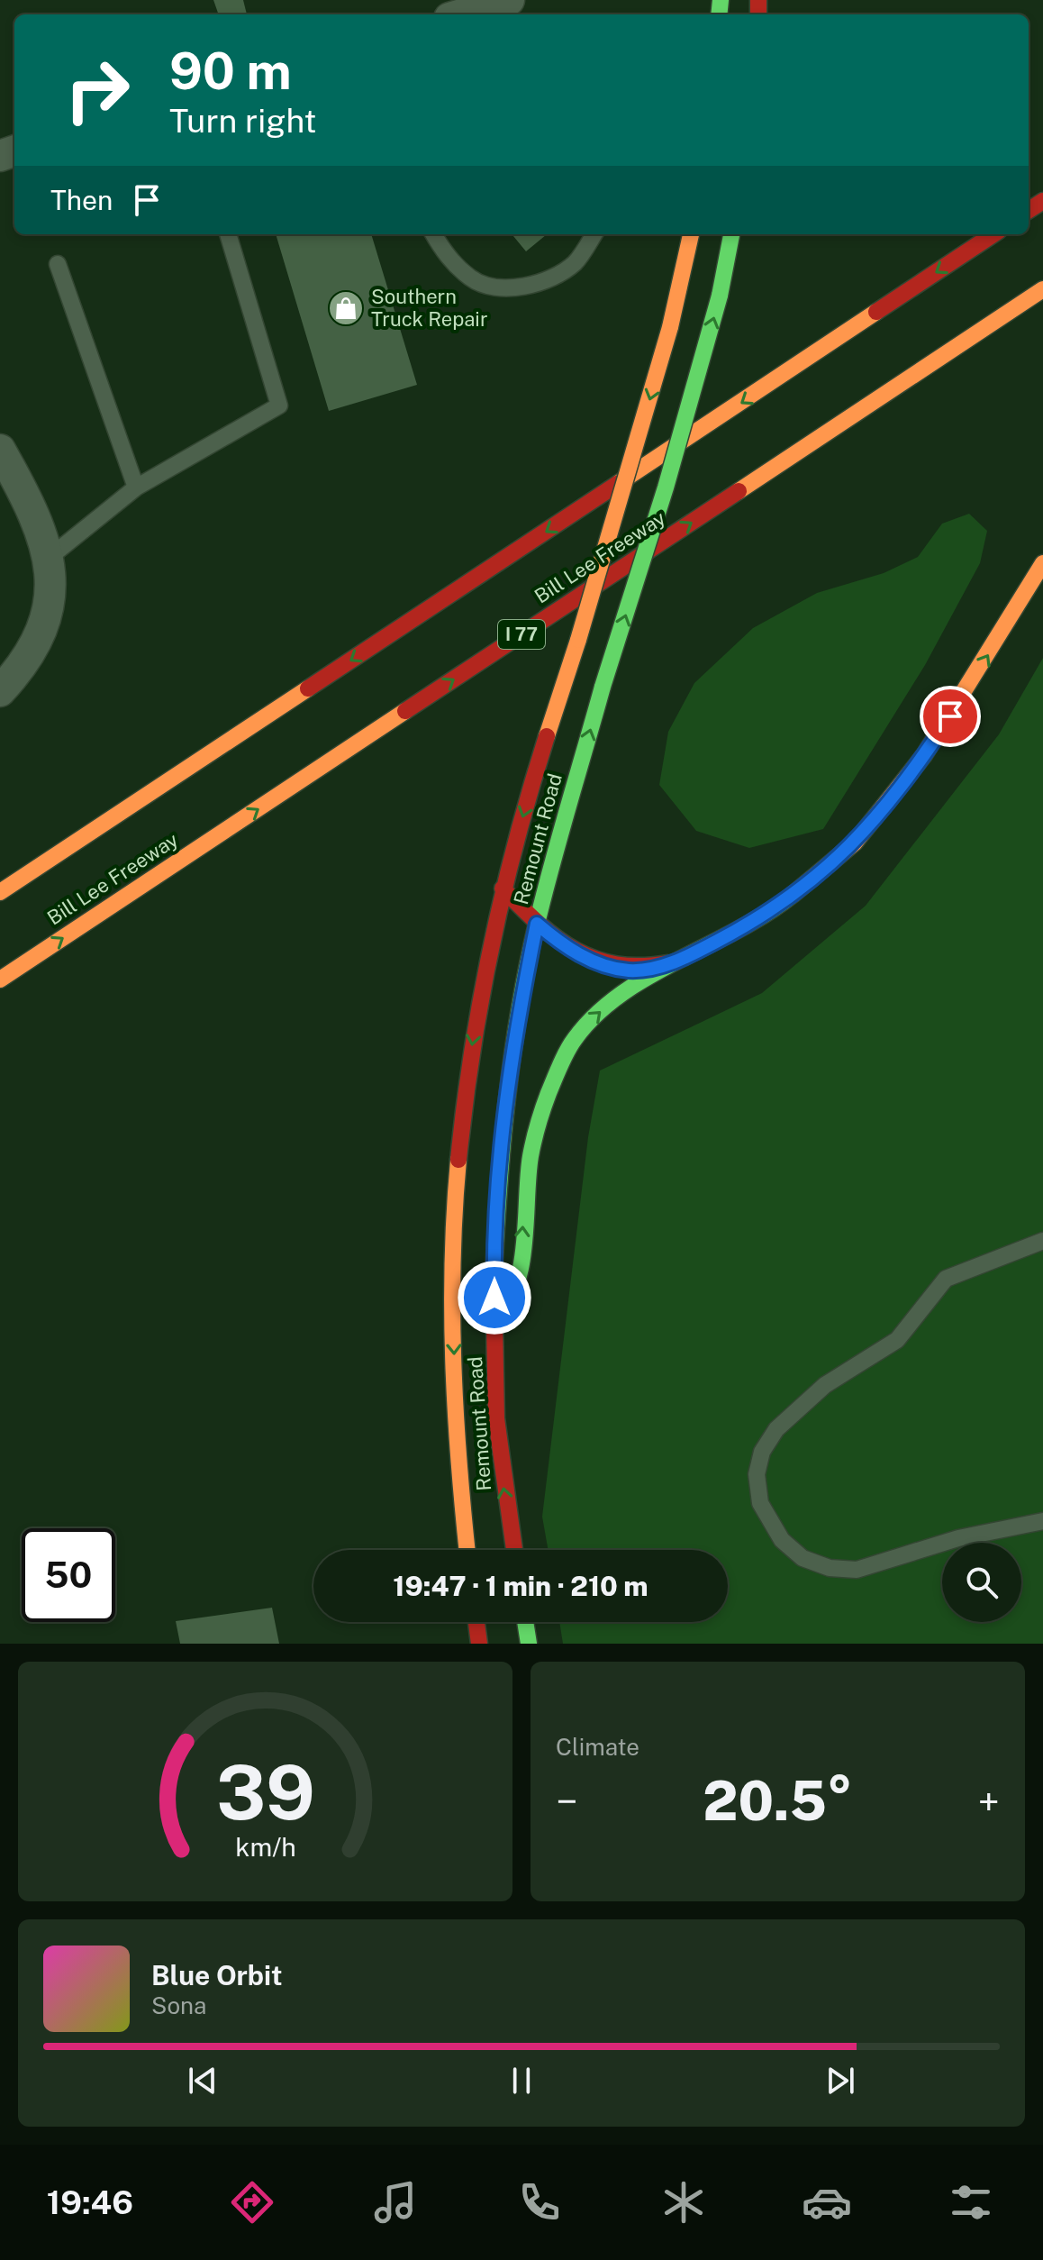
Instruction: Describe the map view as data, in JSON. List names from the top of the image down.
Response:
{
  "streets": {
    "main road": ["Bill Lee Freeway", "I 77", "Remount Road"]
  },
  "places": {
    "shop": ["Southern Truck Repair"]
  },
  "page": {
    "turn": ["90 m", "Turn right"],
    "then": "Then",
    "limit": "50",
    "trip": "19:47 · 1 min · 210 m",
    "tile": "Climate",
    "heat": ["−", "20.5°", "+"],
    "song": ["Blue Orbit", "Sona"],
    "tabs": "19:46",
    "gauge": ["39", "km/h"]
  }
}
